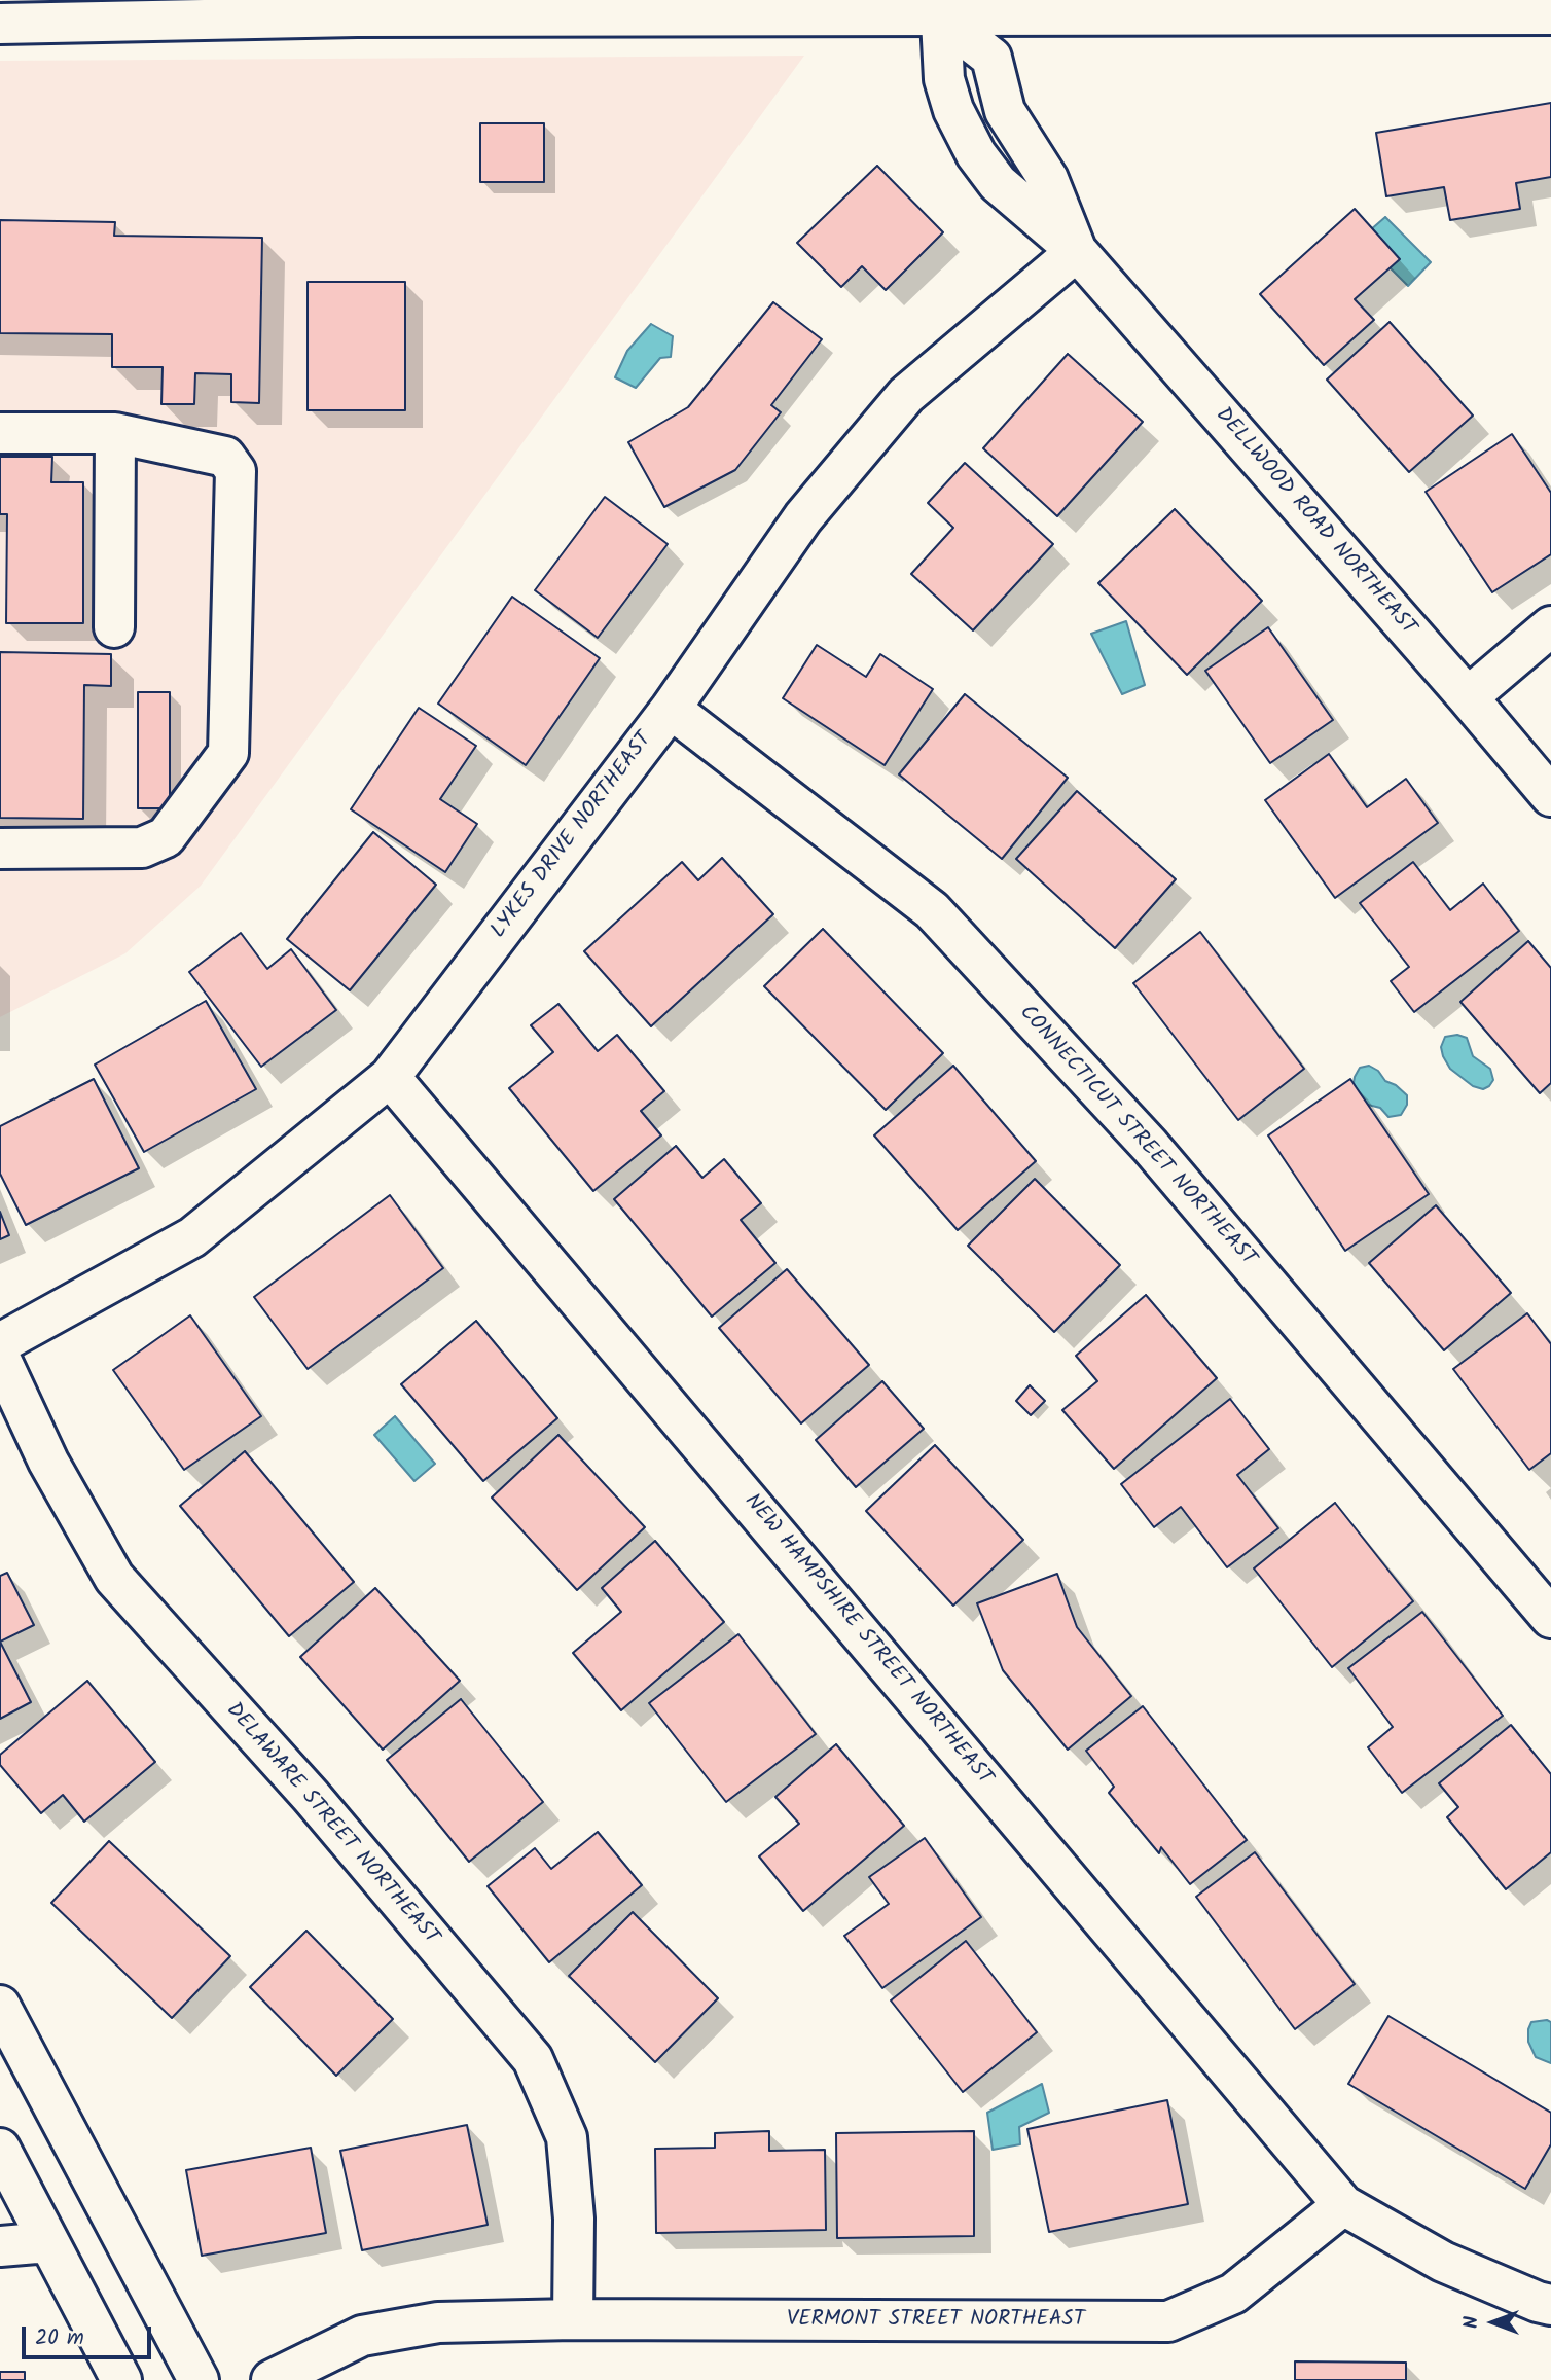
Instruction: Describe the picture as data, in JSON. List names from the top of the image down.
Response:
{
  "streets": {
    "street": [
      "DELLWOOD ROAD NORTHEAST",
      "LYKES DRIVE NORTHEAST",
      "CONNECTICUT STREET NORTHEAST",
      "NEW HAMPSHIRE STREET NORTHEAST",
      "DELAWARE STREET NORTHEAST",
      "VERMONT STREET NORTHEAST"
    ]
  },
  "crossings": [
    ["DELLWOOD ROAD NORTHEAST", "LYKES DRIVE NORTHEAST"],
    ["LYKES DRIVE NORTHEAST", "CONNECTICUT STREET NORTHEAST"],
    ["LYKES DRIVE NORTHEAST", "NEW HAMPSHIRE STREET NORTHEAST"],
    ["NEW HAMPSHIRE STREET NORTHEAST", "VERMONT STREET NORTHEAST"],
    ["DELAWARE STREET NORTHEAST", "VERMONT STREET NORTHEAST"]
  ],
  "scale_bar": "20 m",
  "north": "left"
}
